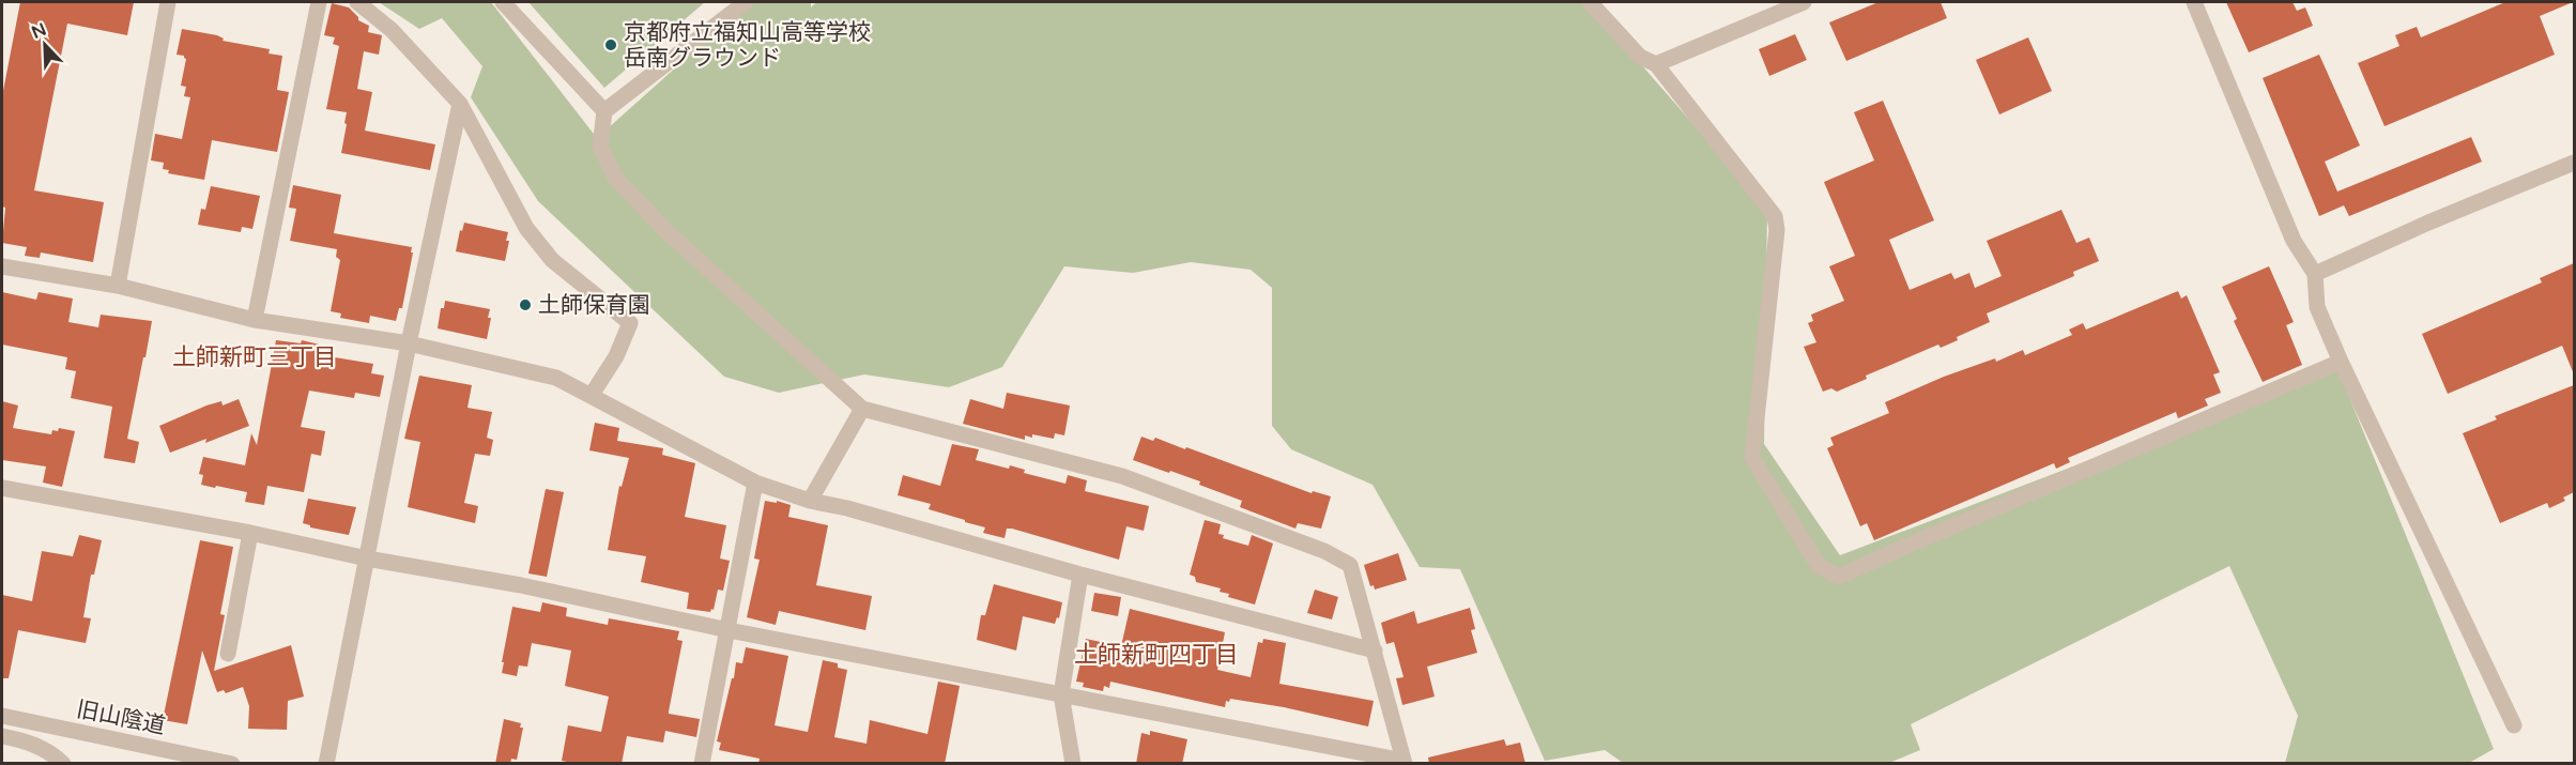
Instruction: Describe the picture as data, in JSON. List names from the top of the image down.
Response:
{
  "streets": {
    "street": ["旧山陰道"]
  },
  "districts": ["土師新町三丁目", "土師新町四丁目"],
  "places": ["京都府立福知山高等学校 岳南グラウンド", "土師保育園"],
  "north": "top left"
}
